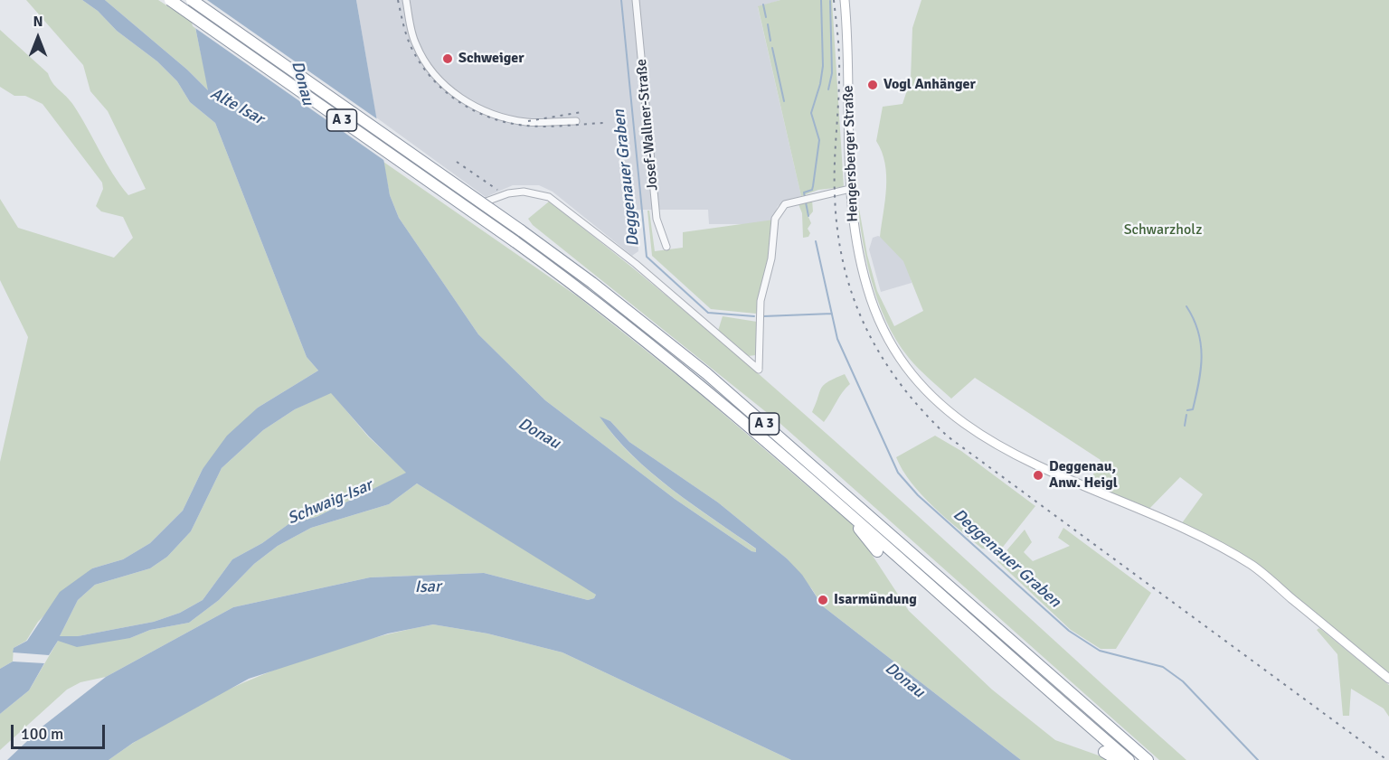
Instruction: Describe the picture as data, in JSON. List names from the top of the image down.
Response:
{
  "streets": {
    "highway": ["A 3"],
    "main road": ["Hengersberger Straße"],
    "street": ["Josef-Wallner-Straße"]
  },
  "water": [
    "Donau",
    "Alte Isar",
    "Deggenauer Graben",
    "Schwaig-Isar",
    "Isar"
  ],
  "parks": ["Schwarzholz"],
  "places": [
    "Schweiger",
    "Vogl Anhänger",
    "Deggenau, Anw. Heigl",
    "Isarmündung"
  ],
  "scale_bar": "100 m",
  "north": "top"
}
